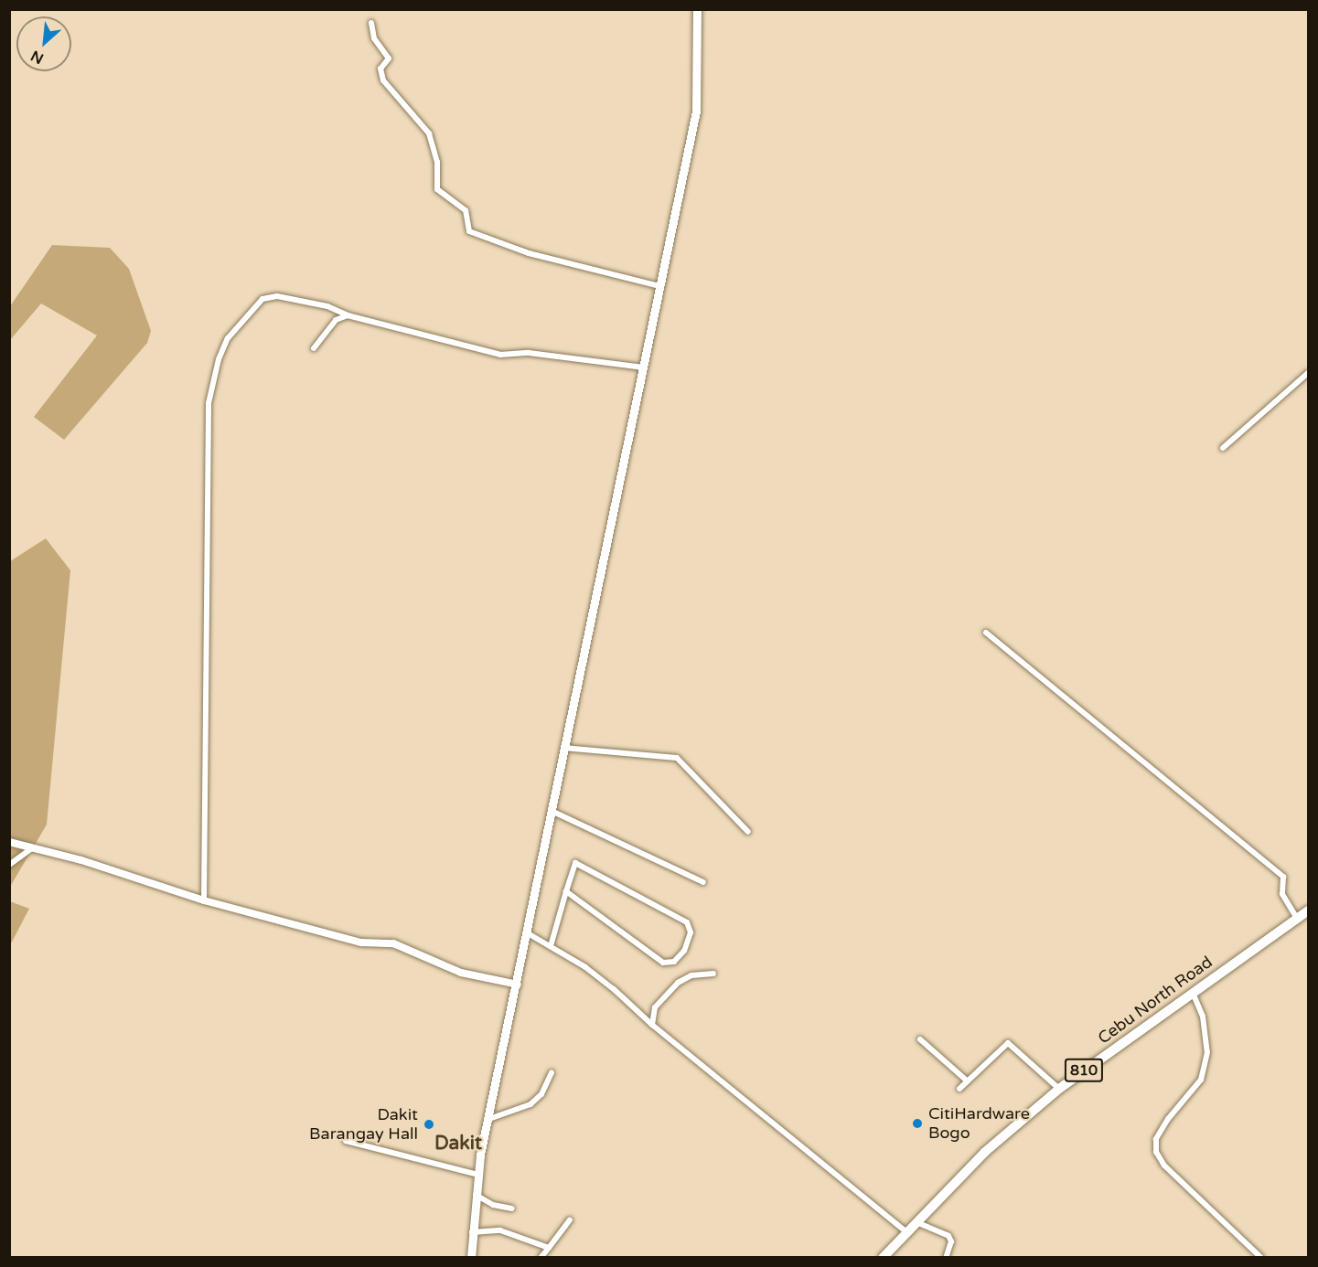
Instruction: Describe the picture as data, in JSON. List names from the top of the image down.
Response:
{
  "streets": {
    "highway": ["Cebu North Road", "810"]
  },
  "districts": ["Dakit"],
  "places": ["CitiHardware Bogo", "Dakit Barangay Hall"],
  "north": "bottom left"
}
